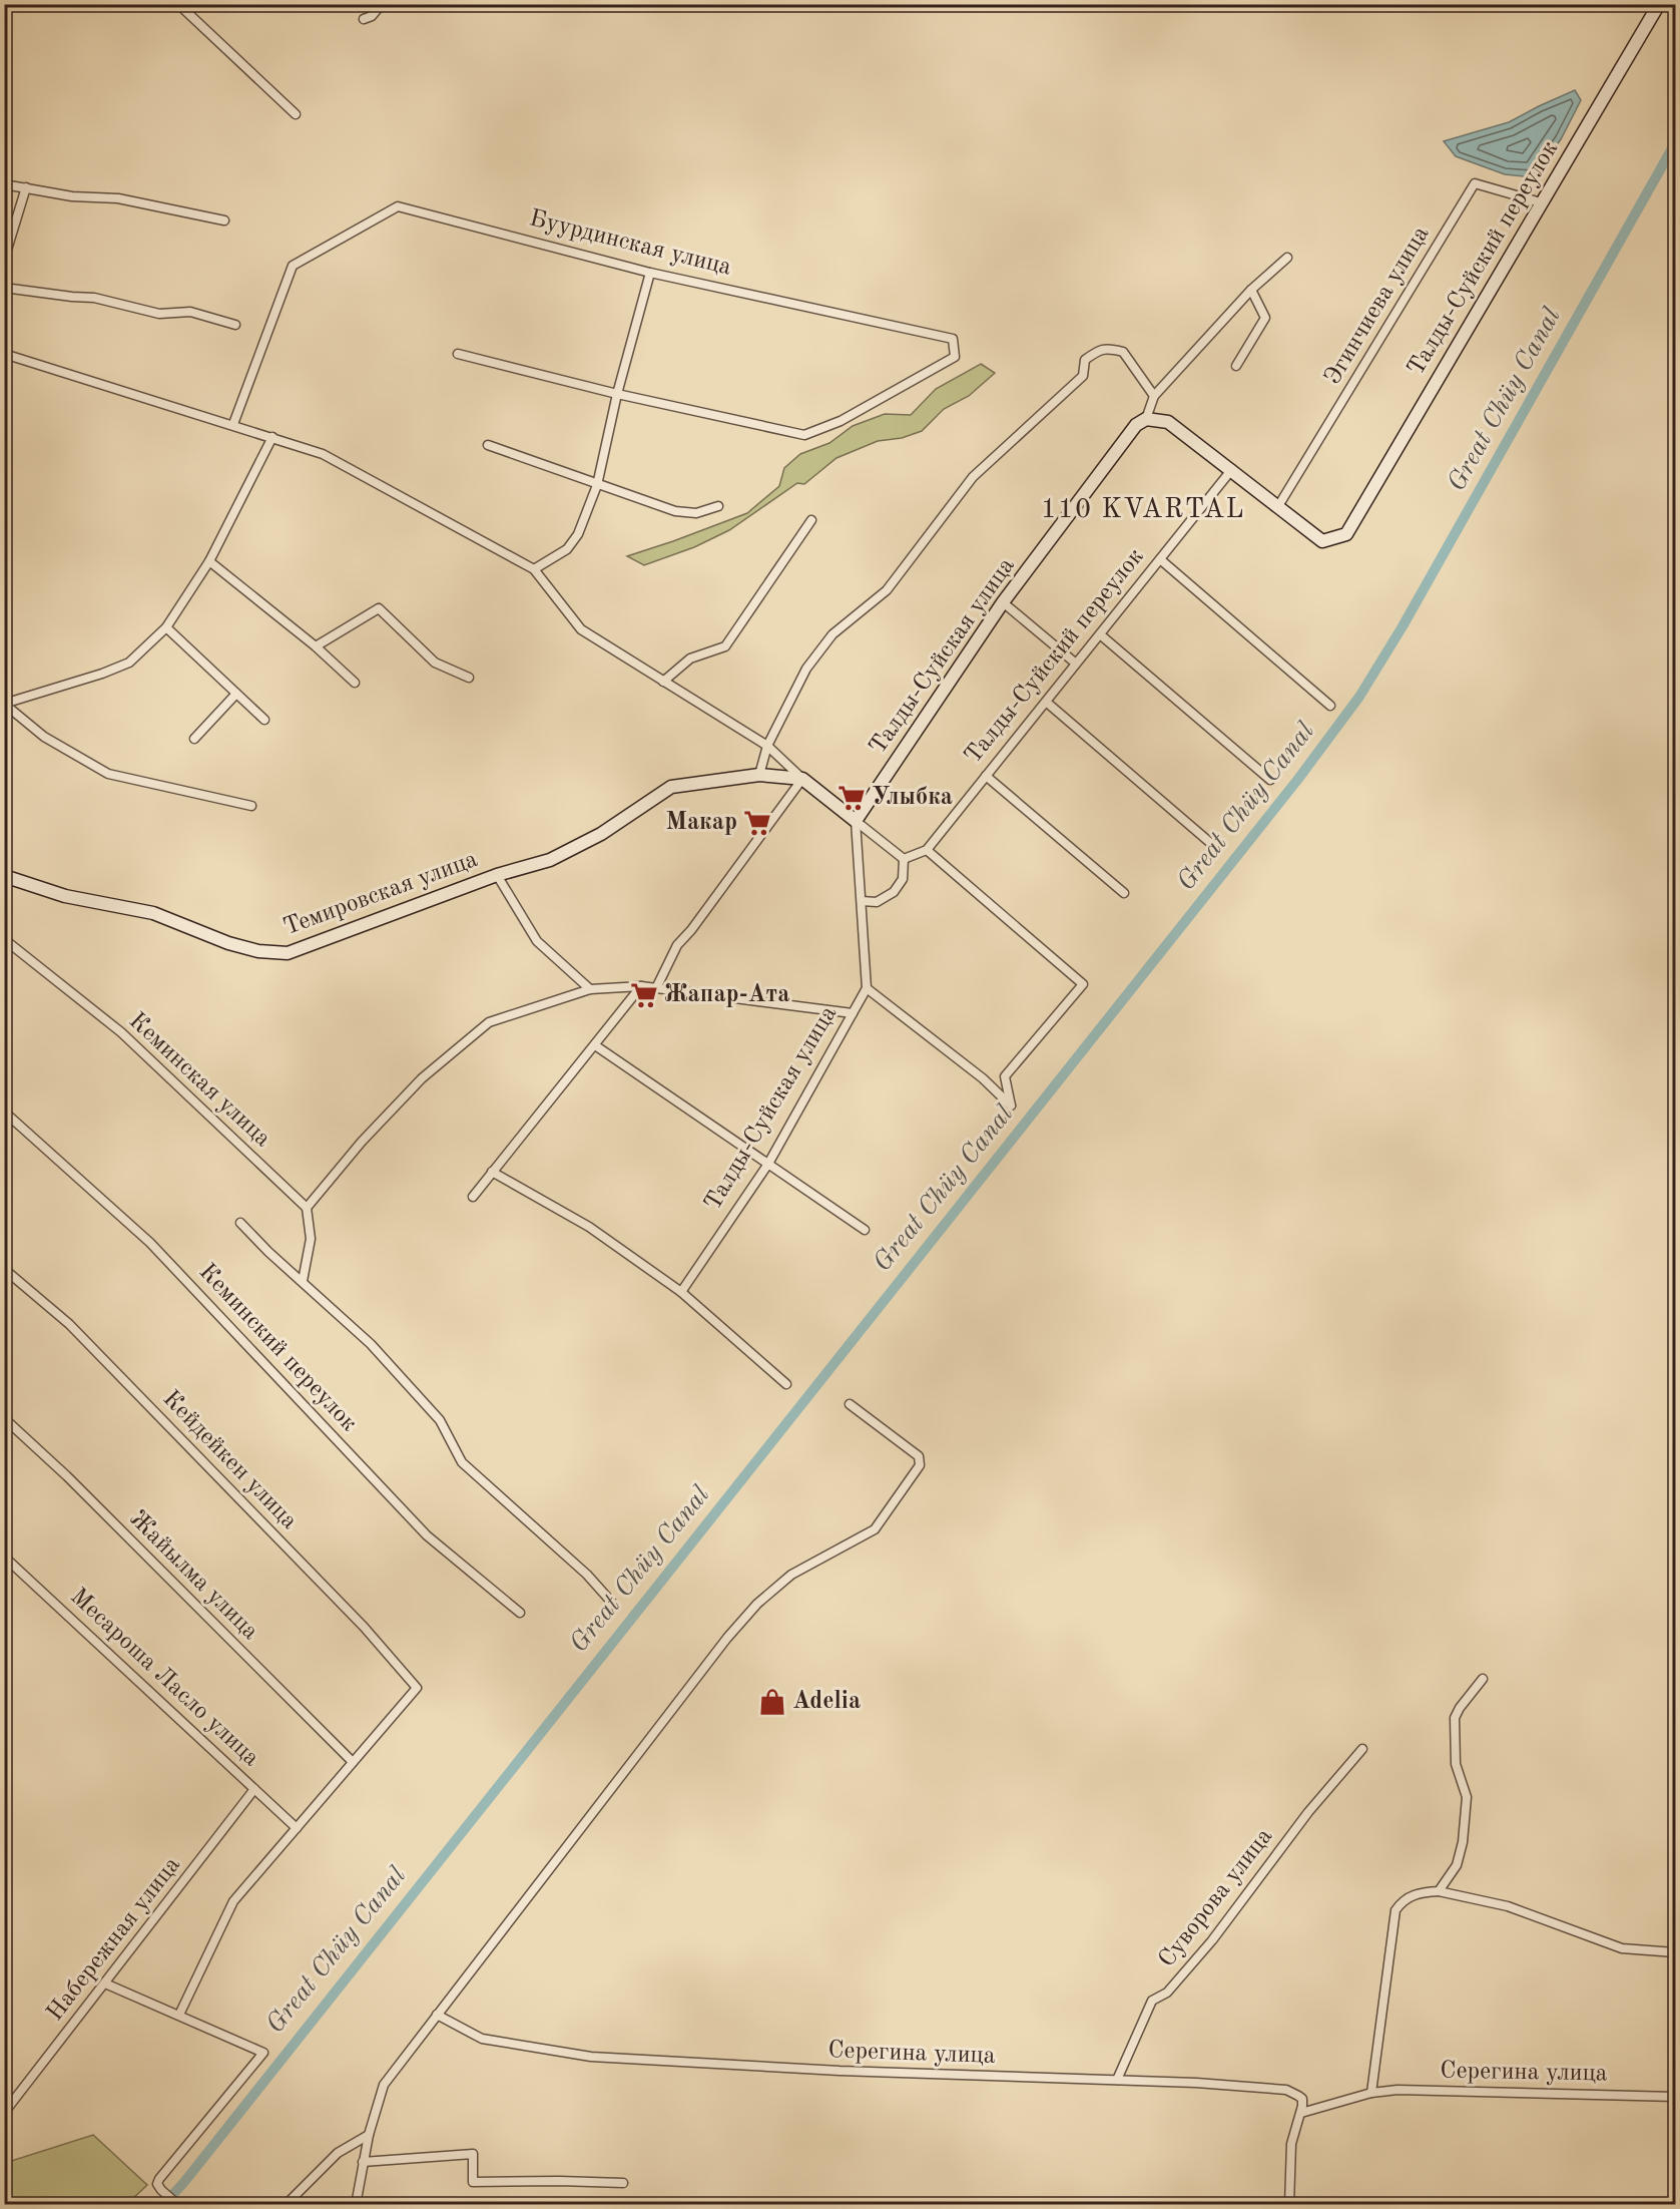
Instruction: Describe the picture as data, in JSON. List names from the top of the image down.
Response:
{
  "streets": {
    "street": [
      "Буурдинская улица",
      "Талды-Суйский переулок",
      "Эгинчиева улица",
      "Талды-Суйская улица",
      "Темировская улица",
      "Кеминская улица",
      "Кеминский переулок",
      "Кейдейкен улица",
      "Жайылма улица",
      "Месароша Ласло улица",
      "Суворова улица",
      "Набережная улица",
      "Серегина улица"
    ]
  },
  "crossings": [
    ["Талды-Суйский переулок", "Эгинчиева улица"],
    ["Кейдейкен улица", "Жайылма улица"],
    ["Месароша Ласло улица", "Набережная улица"],
    ["Суворова улица", "Серегина улица"]
  ],
  "districts": ["110 KVARTAL"],
  "water": ["Great Chüy Canal"],
  "places": {
    "supermarket": ["Улыбка", "Макар", "Жапар-Ата"],
    "shop": ["Adelia"]
  }
}
